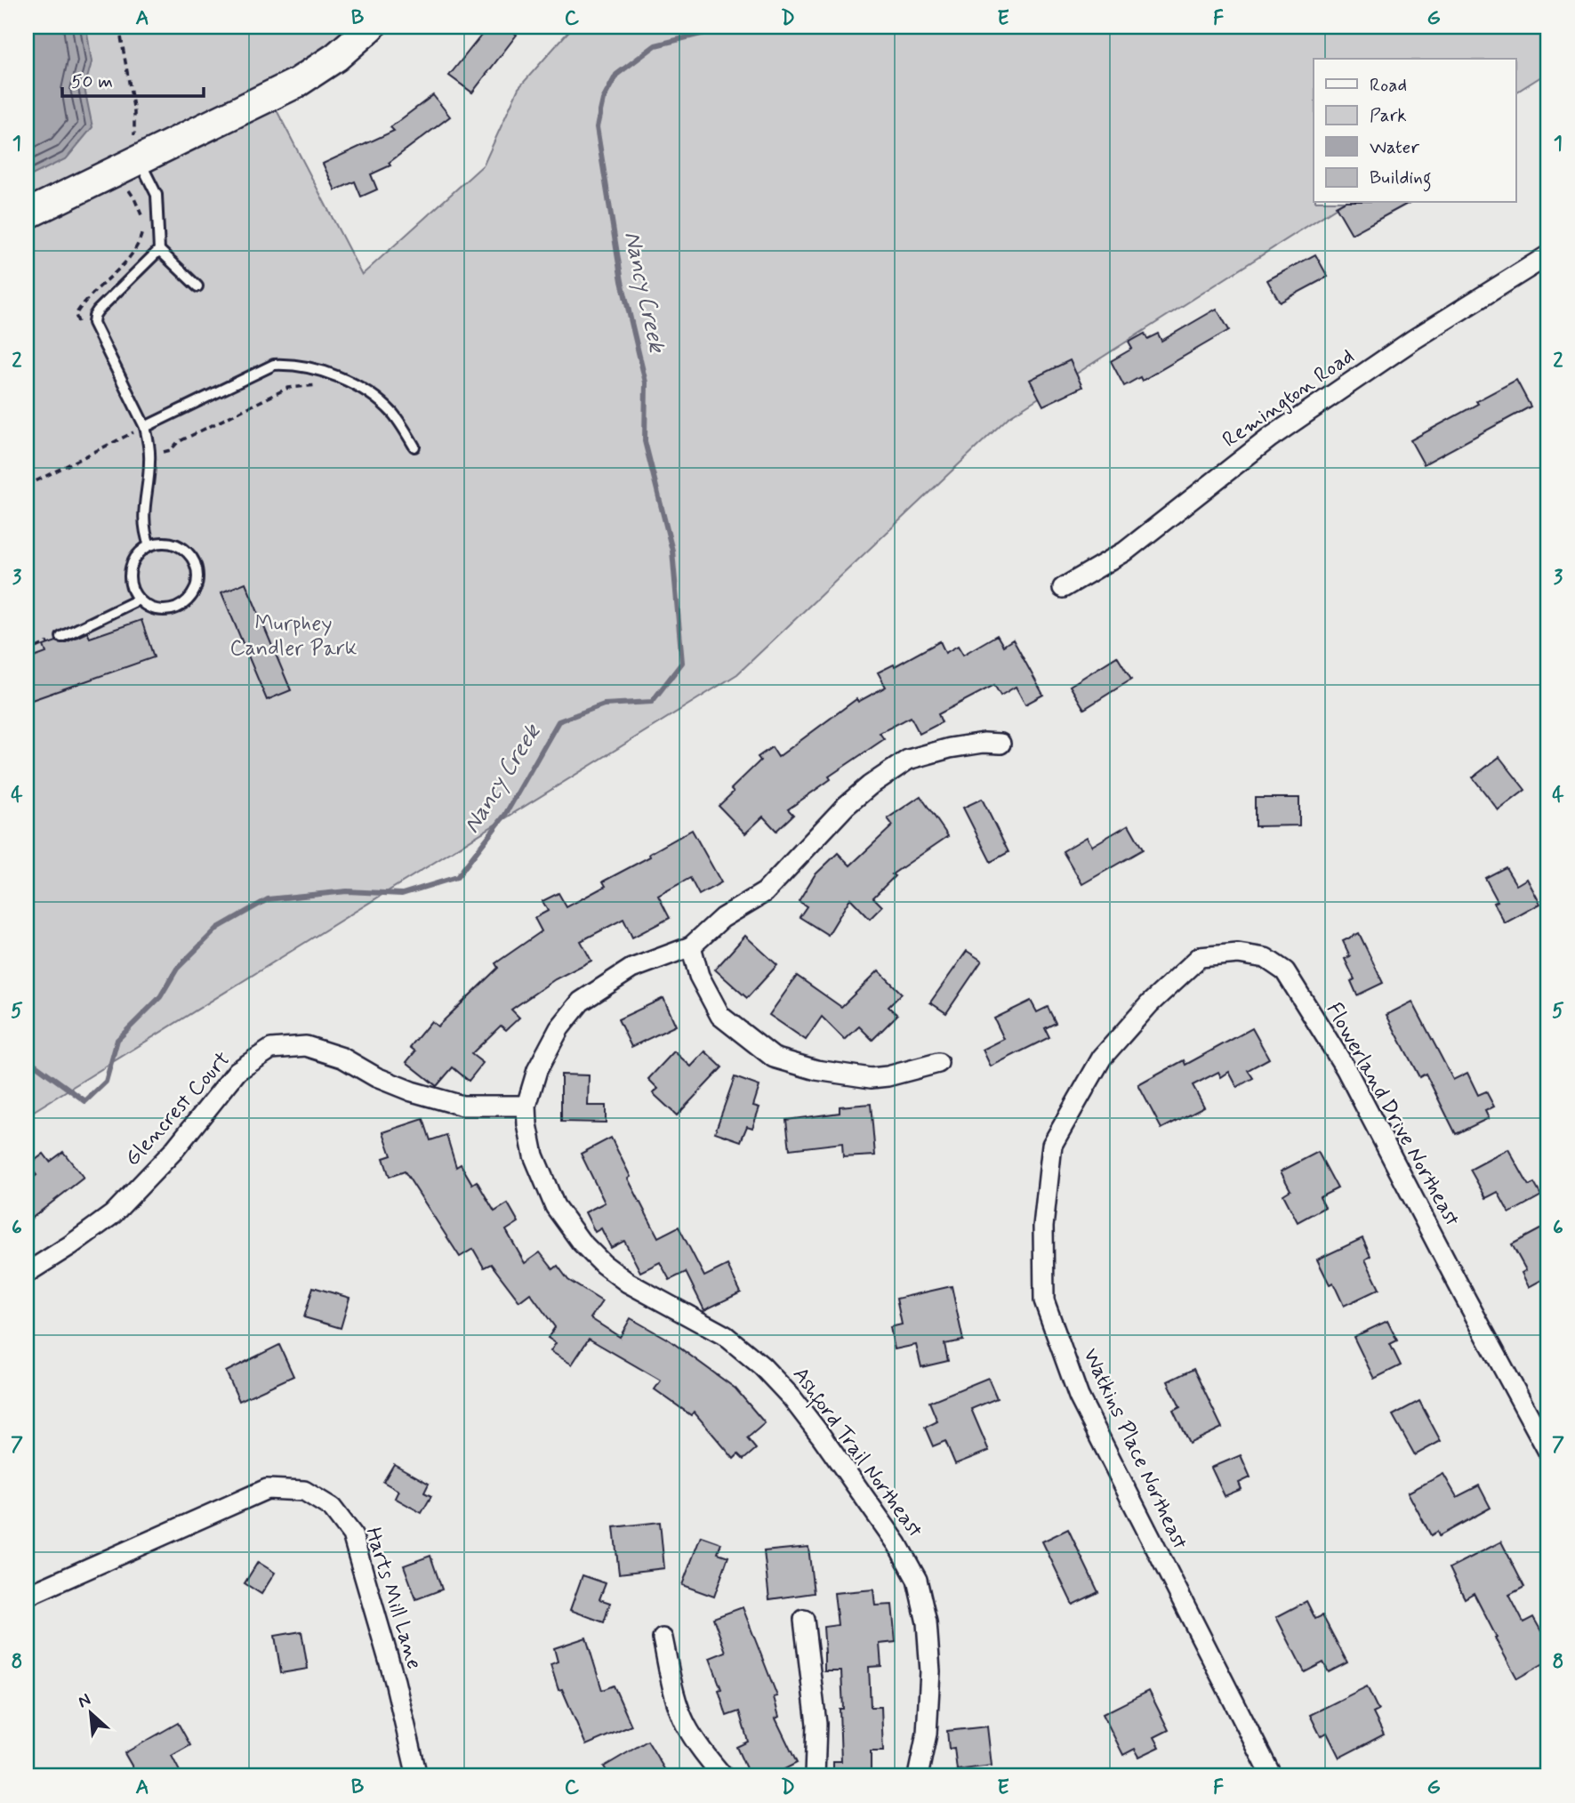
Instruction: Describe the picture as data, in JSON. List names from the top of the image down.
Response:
{
  "streets": {
    "street": [
      "Remington Road",
      "Glencrest Court",
      "Flowerland Drive Northeast",
      "Watkins Place Northeast",
      "Ashford Trail Northeast",
      "Harts Mill Lane"
    ]
  },
  "crossings": [
    ["Glencrest Court", "Ashford Trail Northeast"],
    ["Flowerland Drive Northeast", "Watkins Place Northeast"]
  ],
  "water": ["Nancy Creek"],
  "parks": ["Murphey Candler Park"],
  "legend": [
    "Road",
    "Park",
    "Water",
    "Building"
  ],
  "scale_bar": "50 m",
  "north": "top left",
  "grid": {
    "columns": [
      "A",
      "B",
      "C",
      "D",
      "E",
      "F",
      "G"
    ],
    "rows": [
      "1",
      "2",
      "3",
      "4",
      "5",
      "6",
      "7",
      "8"
    ]
  }
}
